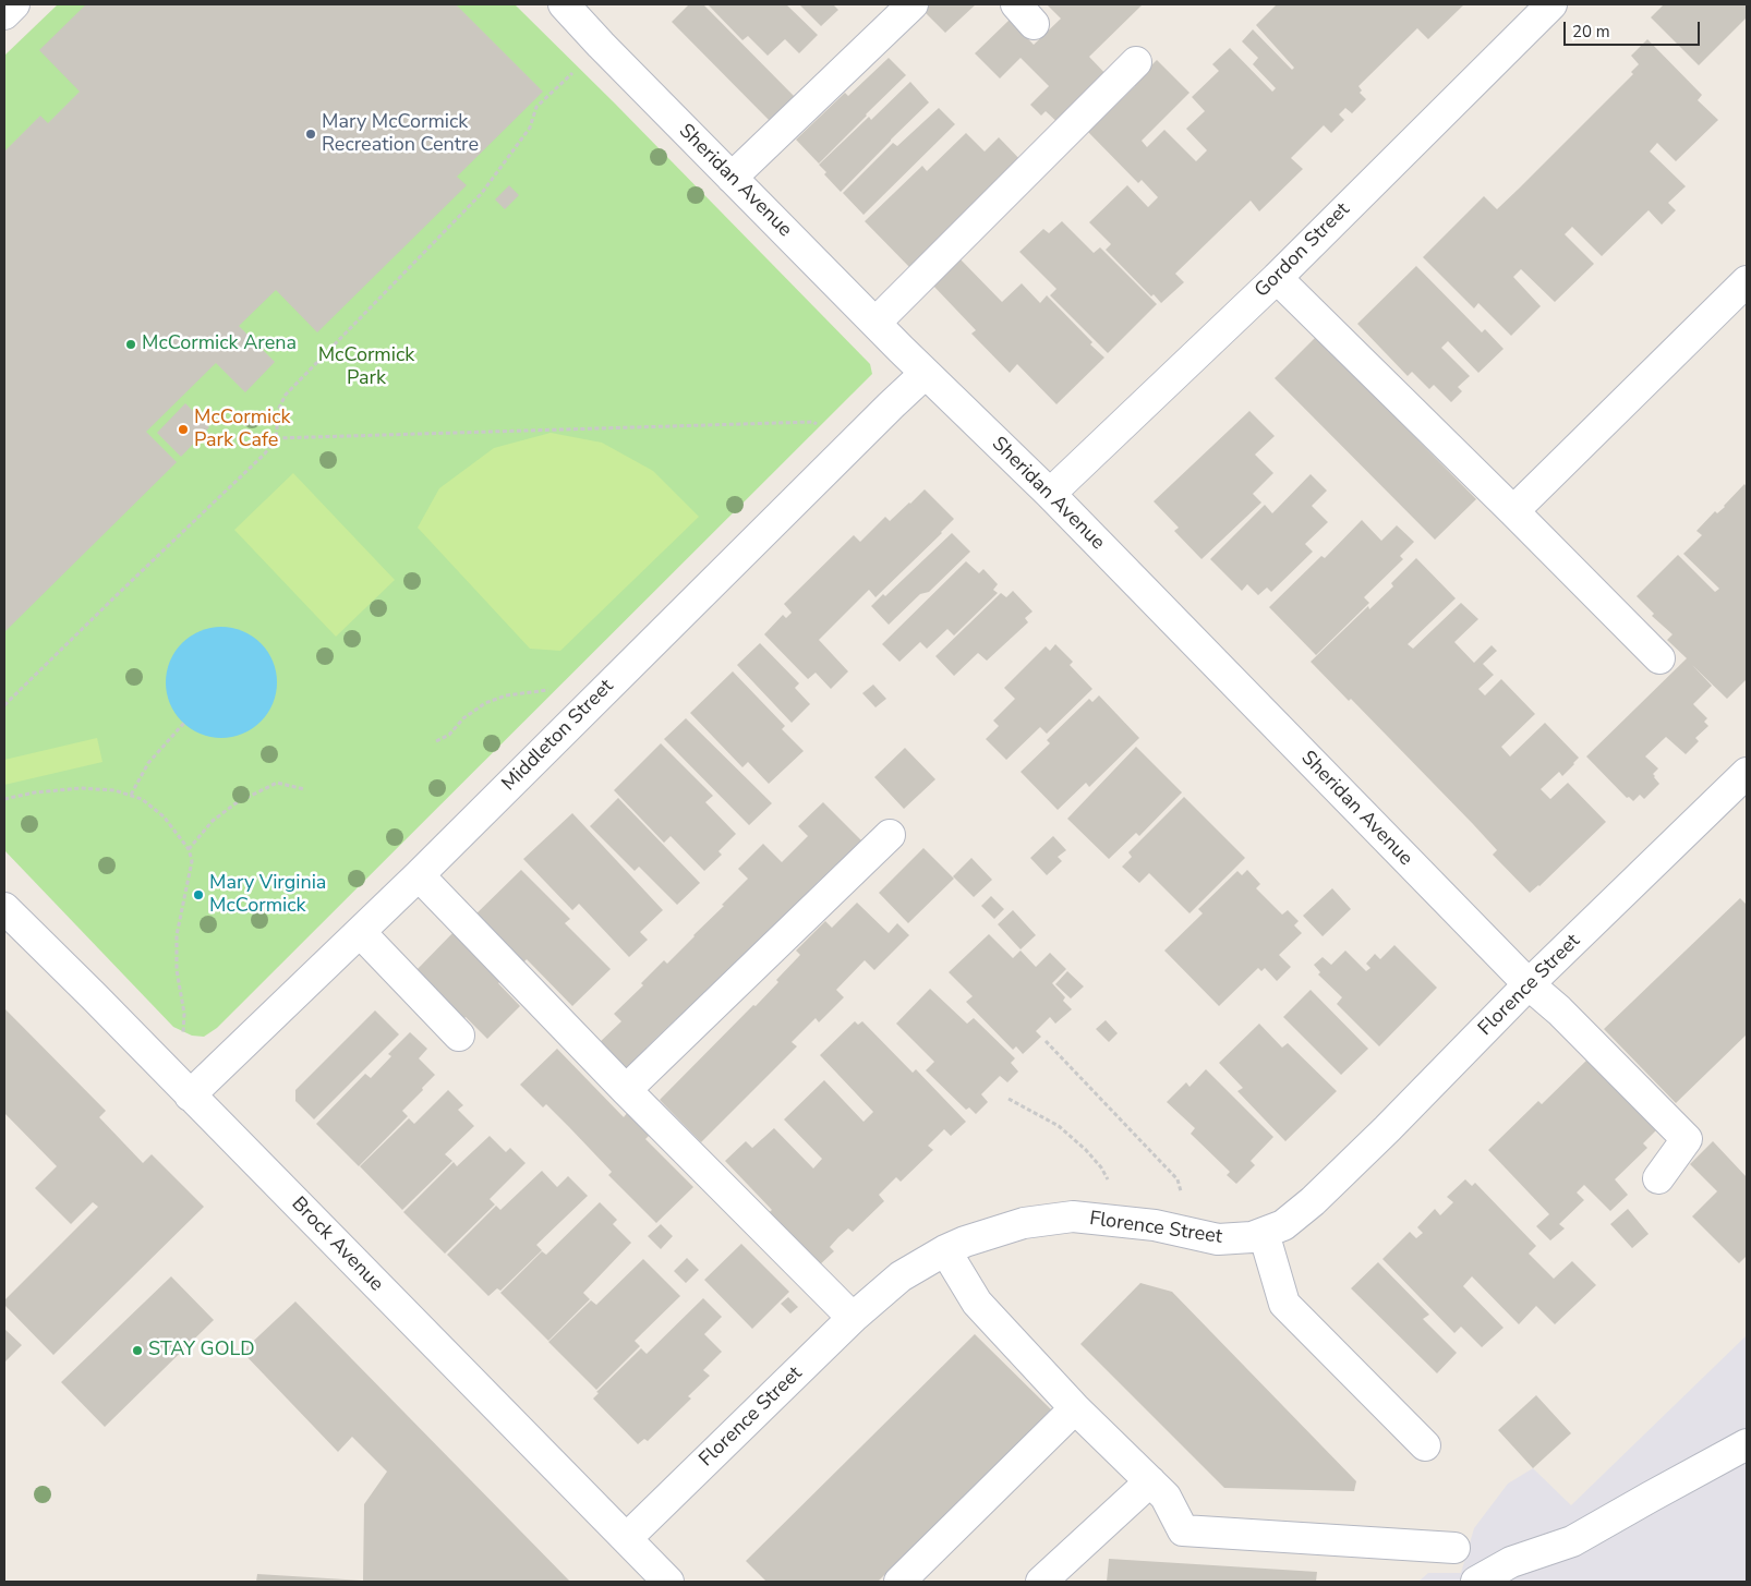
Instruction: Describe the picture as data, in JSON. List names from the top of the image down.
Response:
{
  "streets": {
    "street": [
      "Sheridan Avenue",
      "Gordon Street",
      "Middleton Street",
      "Florence Street",
      "Brock Avenue"
    ]
  },
  "crossings": [
    ["Sheridan Avenue", "Gordon Street"],
    ["Sheridan Avenue", "Middleton Street"],
    ["Sheridan Avenue", "Florence Street"],
    ["Middleton Street", "Brock Avenue"],
    ["Florence Street", "Brock Avenue"]
  ],
  "parks": ["McCormick Park"],
  "places": [
    "Mary McCormick Recreation Centre",
    "McCormick Arena",
    "McCormick Park Cafe",
    "Mary Virginia McCormick",
    "STAY GOLD"
  ],
  "scale_bar": "20 m"
}
